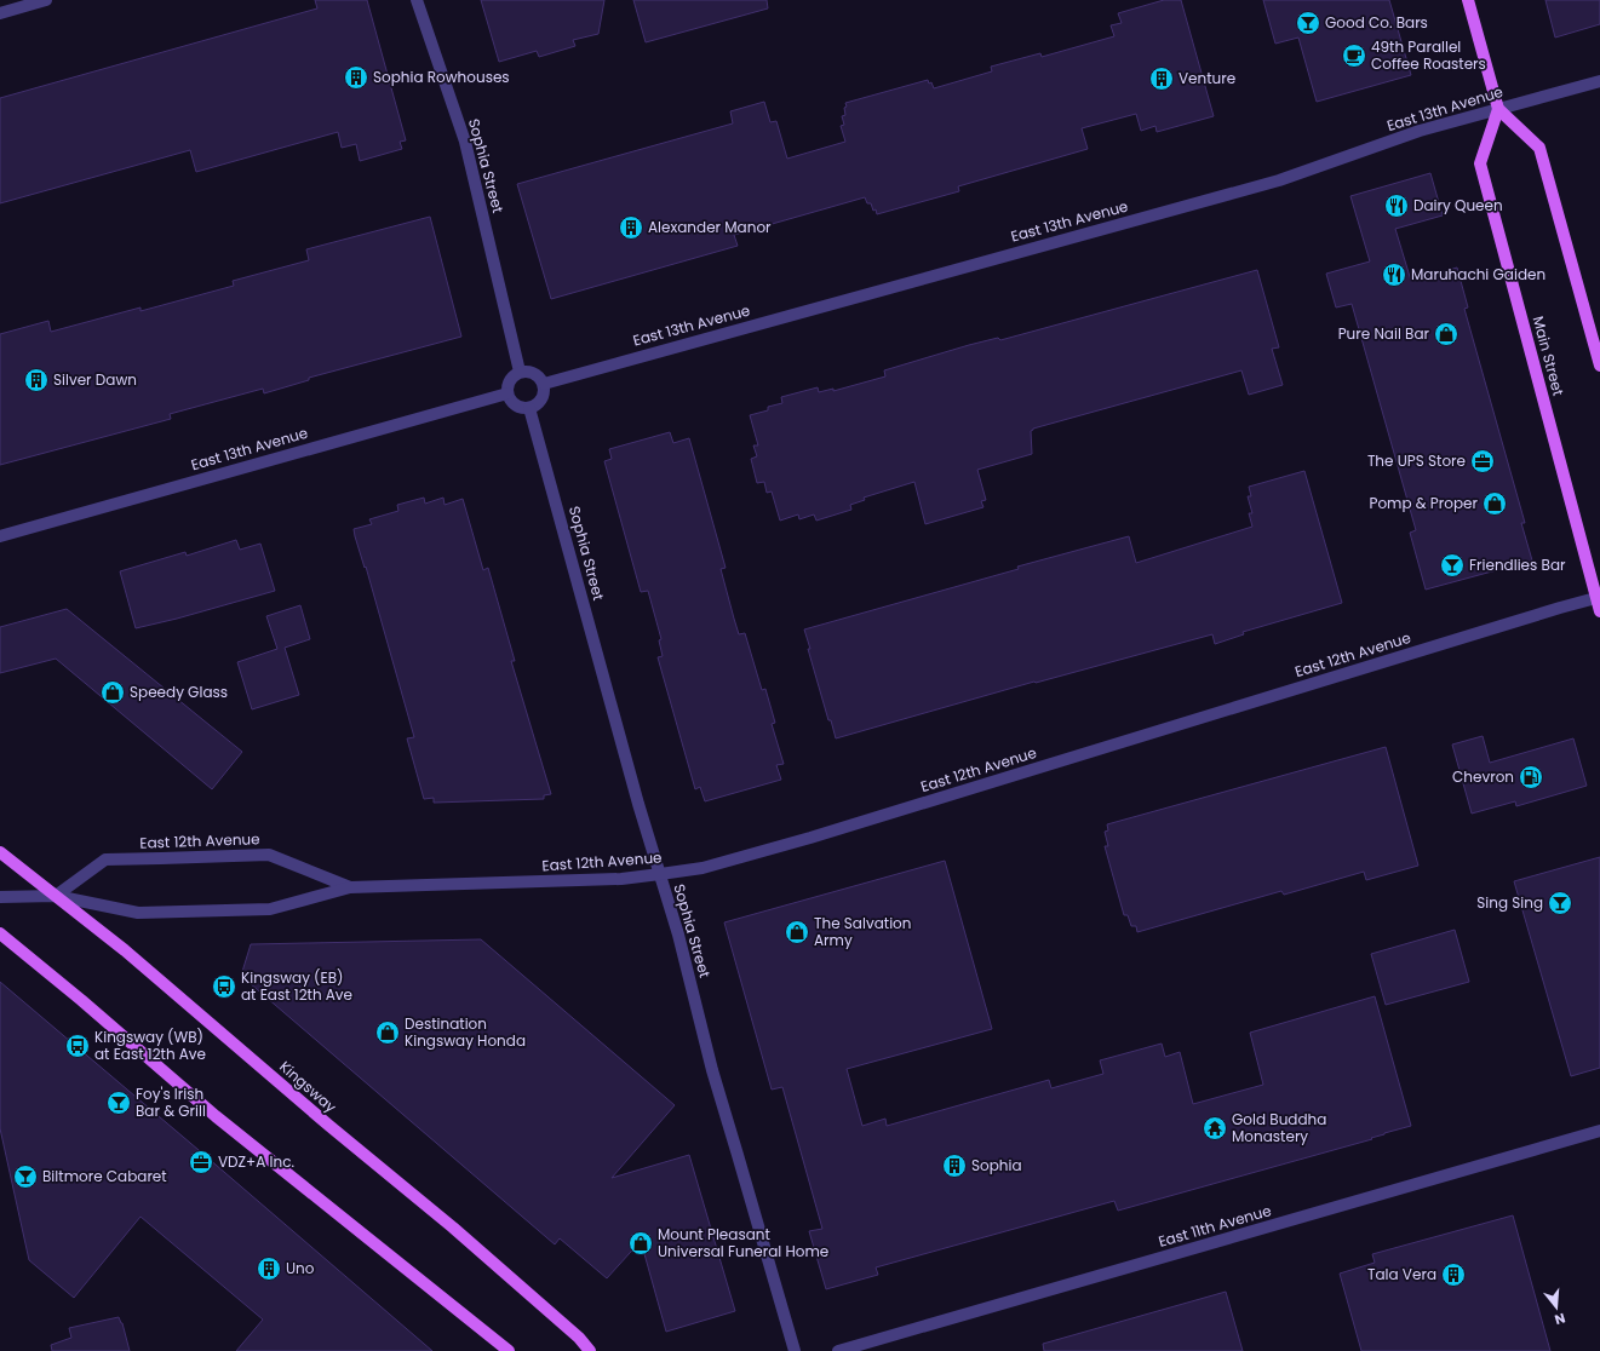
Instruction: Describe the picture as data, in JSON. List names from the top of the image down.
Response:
{
  "streets": {
    "main road": ["Main Street", "Kingsway"],
    "street": [
      "East 13th Avenue",
      "Sophia Street",
      "East 12th Avenue",
      "East 11th Avenue"
    ]
  },
  "crossings": [
    ["East 13th Avenue", "Sophia Street"],
    ["East 13th Avenue", "Main Street"],
    ["Sophia Street", "East 12th Avenue"],
    ["Main Street", "East 12th Avenue"],
    ["East 12th Avenue", "Kingsway"]
  ],
  "places": {
    "bar": [
      "Good Co. Bars",
      "Friendlies Bar",
      "Sing Sing",
      "Foy's Irish Bar & Grill",
      "Biltmore Cabaret"
    ],
    "cafe": ["49th Parallel Coffee Roasters"],
    "building": [
      "Sophia Rowhouses",
      "Venture",
      "Alexander Manor",
      "Silver Dawn",
      "Sophia",
      "Uno",
      "Tala Vera"
    ],
    "restaurant": ["Dairy Queen", "Maruhachi Gaiden"],
    "shop": [
      "Pure Nail Bar",
      "Pomp & Proper",
      "Speedy Glass",
      "The Salvation Army",
      "Destination Kingsway Honda",
      "Mount Pleasant Universal Funeral Home"
    ],
    "office": ["The UPS Store", "VDZ+A Inc."],
    "fuel station": ["Chevron"],
    "bus stop": ["Kingsway (EB) at East 12th Ave", "Kingsway (WB) at East 12th Ave"],
    "temple": ["Gold Buddha Monastery"]
  },
  "north": "bottom"
}
